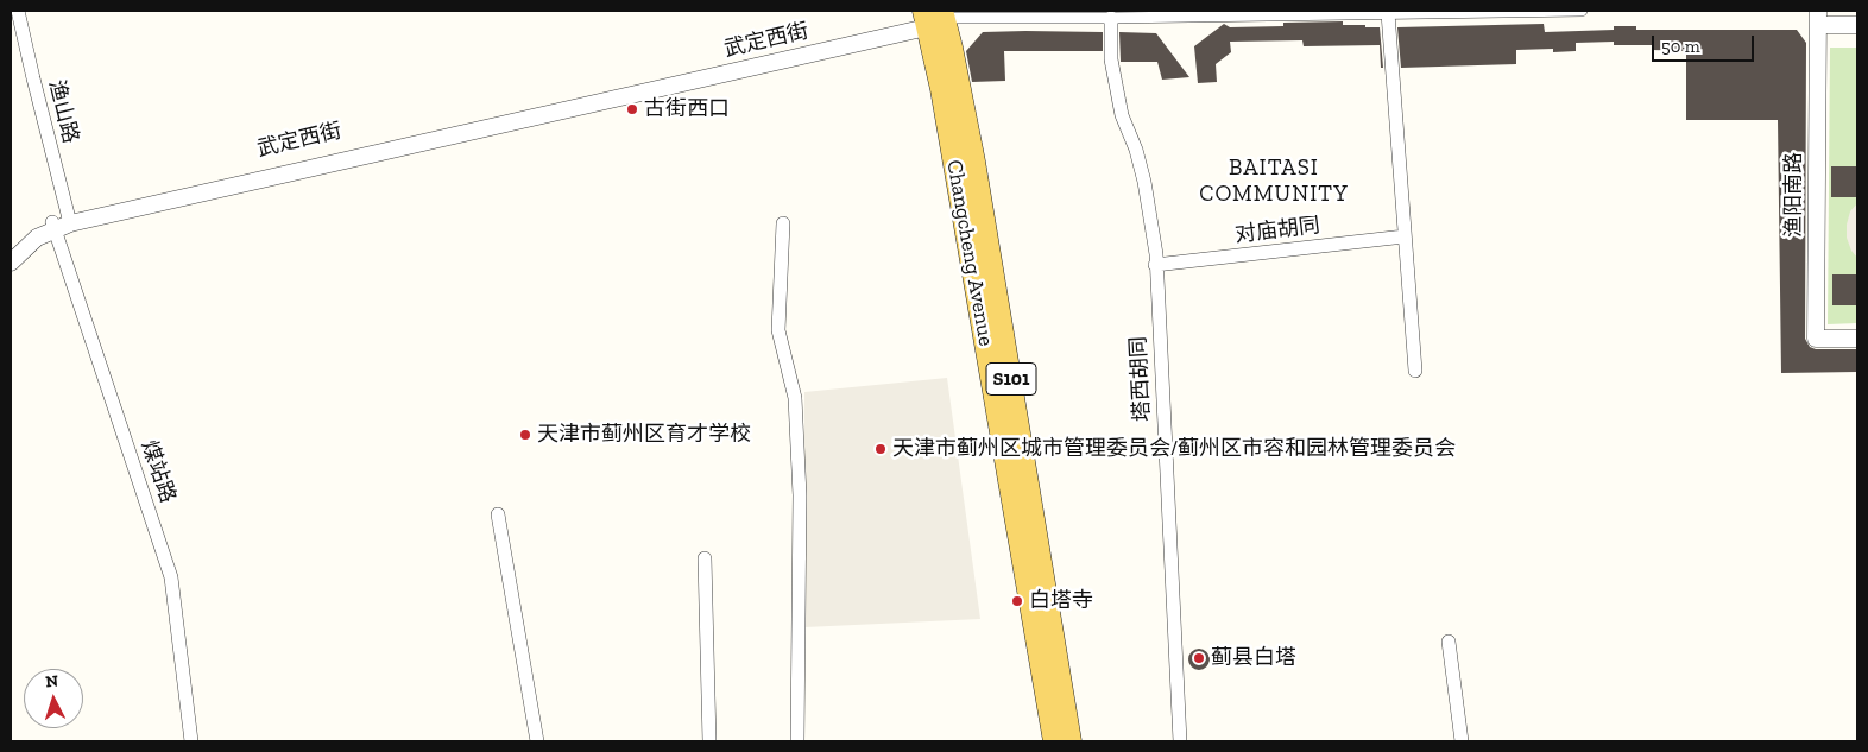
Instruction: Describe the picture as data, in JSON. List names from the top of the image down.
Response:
{
  "streets": {
    "main road": ["Changcheng Avenue", "S101"],
    "street": [
      "武定西街",
      "渔山路",
      "渔阳南路",
      "对庙胡同",
      "塔西胡同",
      "煤站路"
    ]
  },
  "crossings": [
    ["武定西街", "渔山路"],
    ["武定西街", "Changcheng Avenue"],
    ["武定西街", "煤站路"],
    ["渔山路", "煤站路"],
    ["对庙胡同", "塔西胡同"]
  ],
  "districts": ["BAITASI COMMUNITY"],
  "places": [
    "古街西口",
    "天津市蓟州区育才学校",
    "天津市蓟州区城市管理委员会/蓟州区市容和园林管理委员会",
    "白塔寺",
    "蓟县白塔"
  ],
  "scale_bar": "50 m",
  "north": "top"
}
